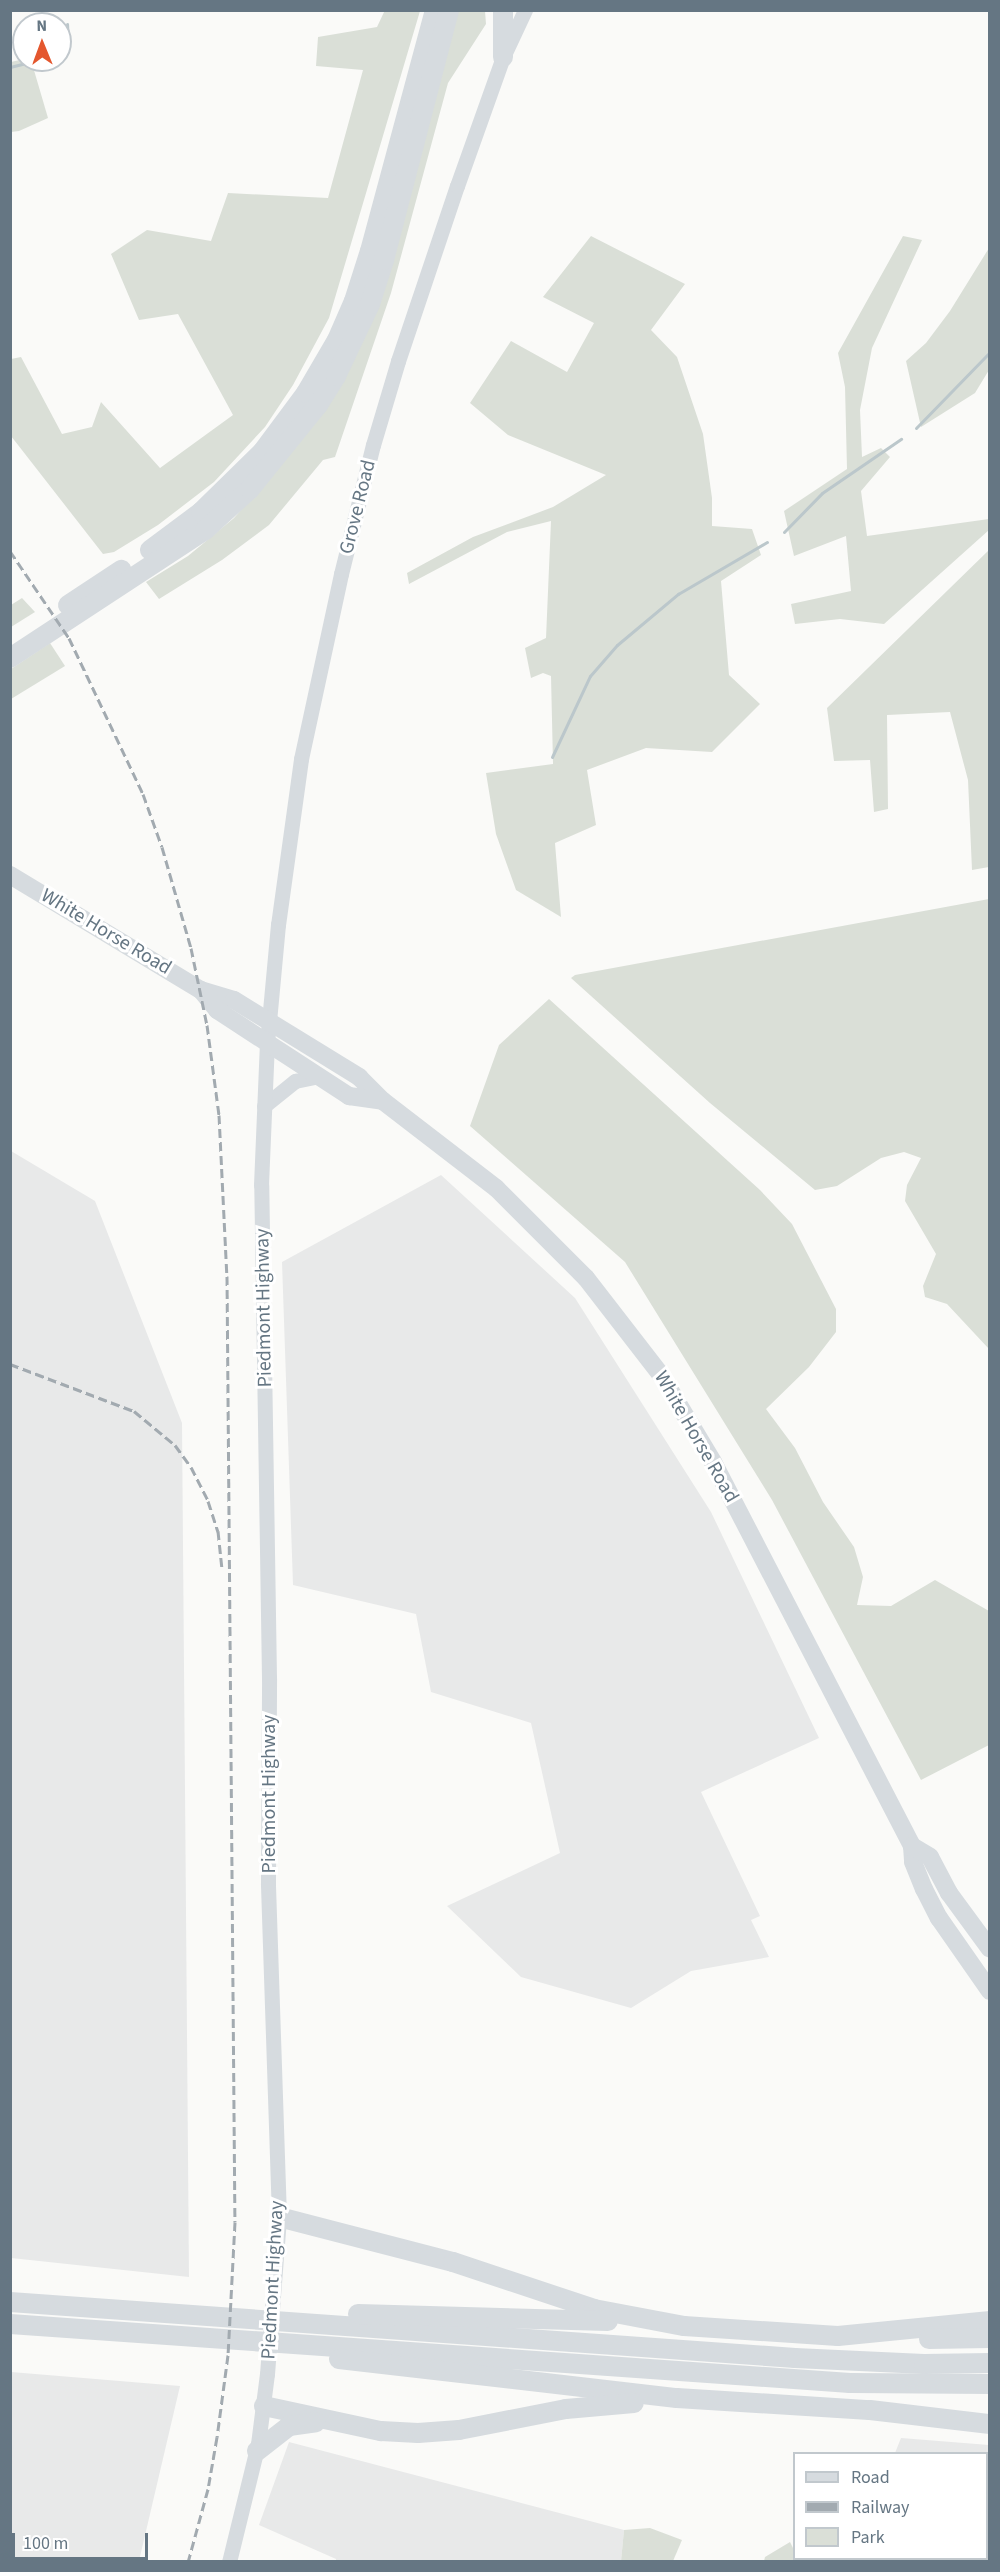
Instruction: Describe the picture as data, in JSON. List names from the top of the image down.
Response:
{
  "streets": {
    "highway": ["White Horse Road"],
    "main road": ["Grove Road", "Piedmont Highway"]
  },
  "crossings": [
    ["Grove Road", "White Horse Road"],
    ["Grove Road", "Piedmont Highway"],
    ["White Horse Road", "Piedmont Highway"]
  ],
  "legend": ["Road", "Railway", "Park"],
  "scale_bar": "100 m",
  "north": "top"
}
